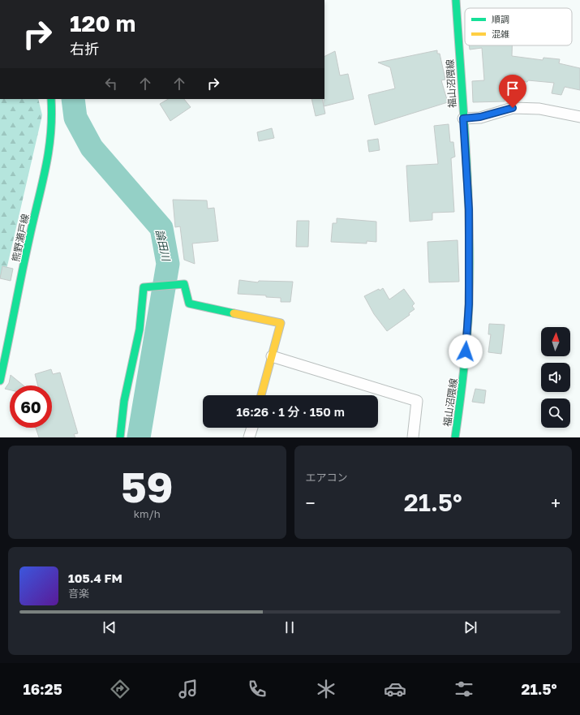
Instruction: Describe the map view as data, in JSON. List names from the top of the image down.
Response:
{
  "streets": {
    "main road": ["福山沼隈線", "熊野瀬戸線"]
  },
  "water": ["論田川"],
  "legend": ["順調", "混雑"],
  "north": "top",
  "page": {
    "turn": ["120 m", "右折"],
    "limit": "60",
    "trip": "16:26 · 1 分 · 150 m",
    "tile": [
      ["59", "km/h"],
      "エアコン"
    ],
    "heat": ["−", "21.5°", "+"],
    "song": ["105.4 FM", "音楽"],
    "tabs": ["16:25", "21.5°"]
  }
}
